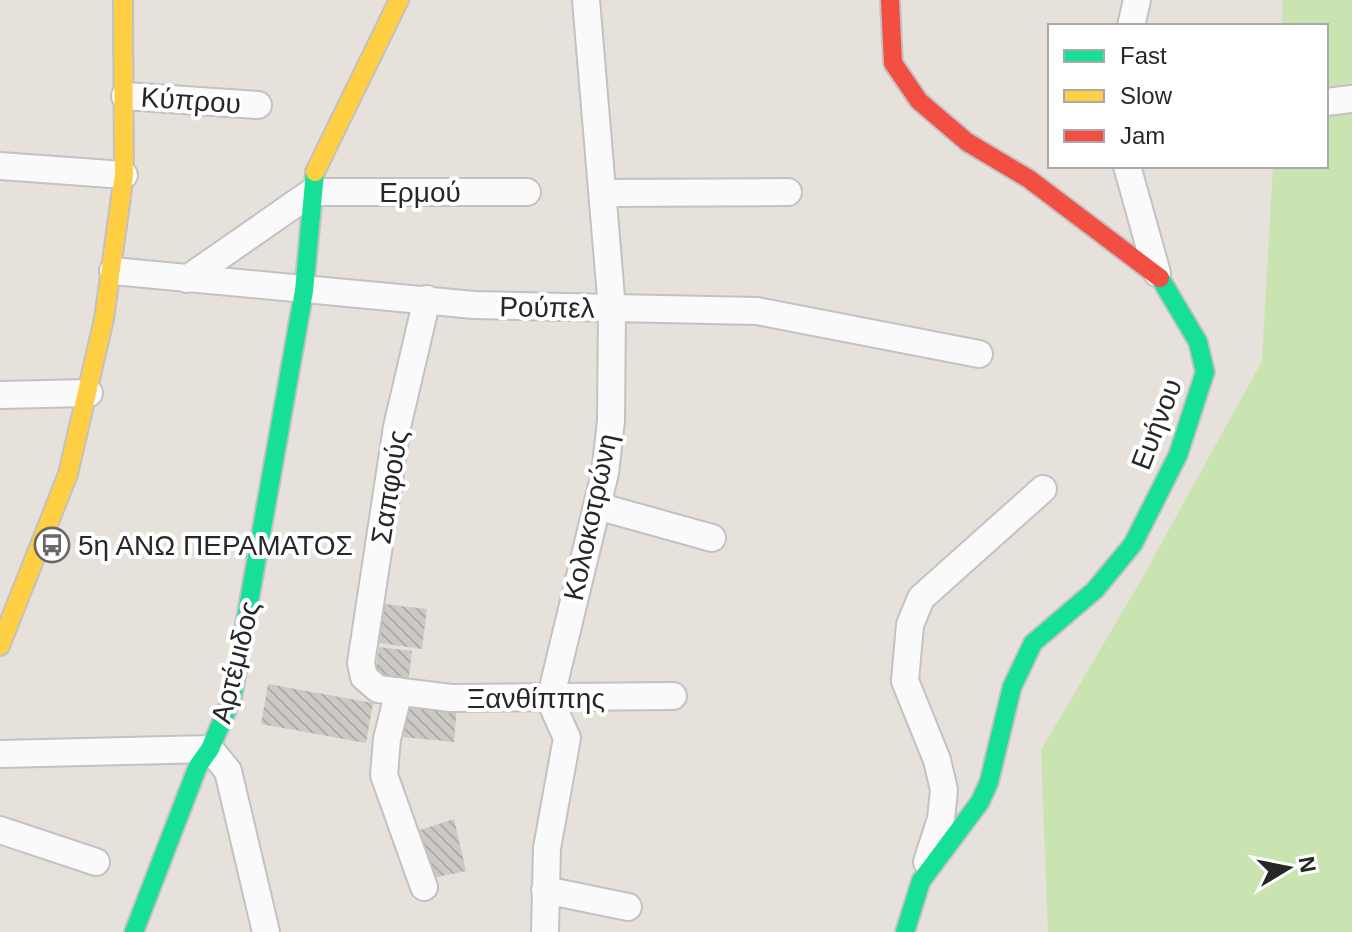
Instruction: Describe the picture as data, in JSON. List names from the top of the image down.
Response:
{
  "streets": {
    "street": [
      "Κύπρου",
      "Ερμού",
      "Ρούπελ",
      "Ευήνου",
      "Σαπφούς",
      "Κολοκοτρώνη",
      "Αρτέμιδος",
      "Ξανθίππης"
    ]
  },
  "crossings": [
    ["Ερμού", "Αρτέμιδος"],
    ["Ρούπελ", "Σαπφούς"],
    ["Ρούπελ", "Κολοκοτρώνη"],
    ["Ρούπελ", "Αρτέμιδος"],
    ["Σαπφούς", "Ξανθίππης"],
    ["Κολοκοτρώνη", "Ξανθίππης"]
  ],
  "places": {
    "bus stop": ["5η ΑΝΩ ΠΕΡΑΜΑΤΟΣ"]
  },
  "legend": ["Fast", "Slow", "Jam"],
  "north": "right"
}
